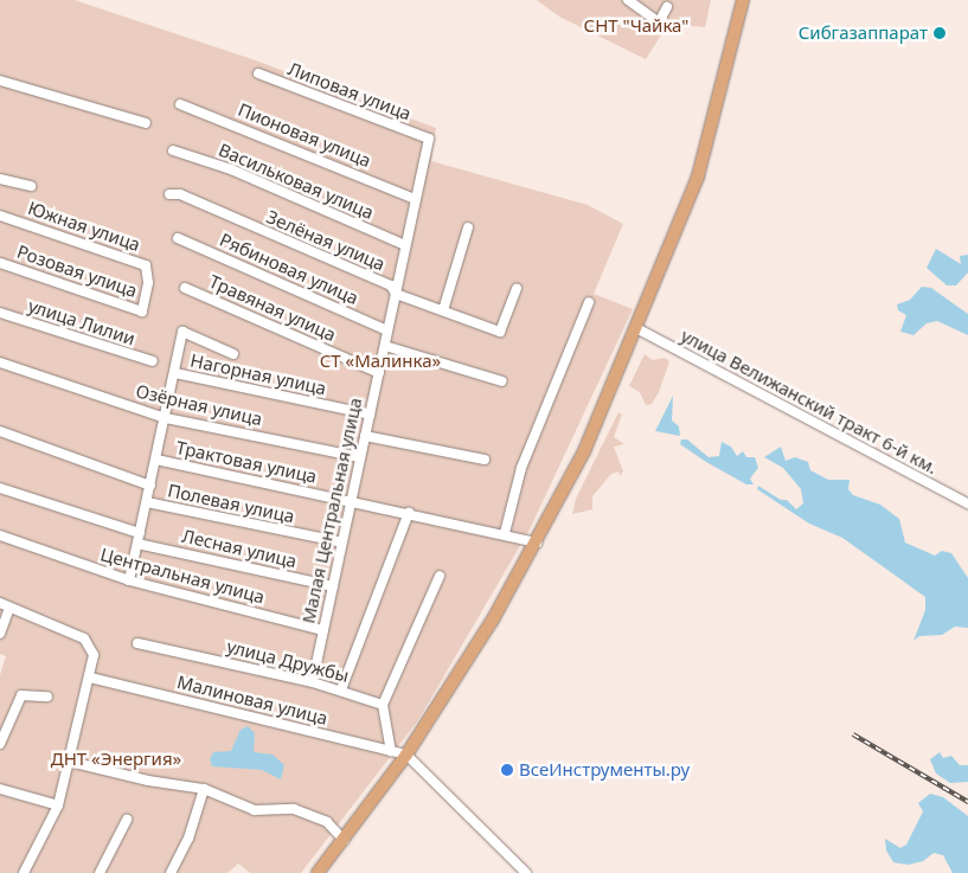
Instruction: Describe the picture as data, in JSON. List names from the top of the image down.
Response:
{
  "streets": {
    "street": [
      "Липовая улица",
      "Пионовая улица",
      "Васильковая улица",
      "Южная улица",
      "Зелёная улица",
      "Рябиновая улица",
      "Розовая улица",
      "Травяная улица",
      "улица Лилии",
      "Нагорная улица",
      "улица Велижанский тракт 6-й км.",
      "Озёрная улица",
      "Трактовая улица",
      "Полевая улица",
      "Малая Центральная улица",
      "Лесная улица",
      "Центральная улица",
      "улица Дружбы",
      "Малиновая улица"
    ]
  },
  "crossings": [
    ["Липовая улица", "Малая Центральная улица"],
    ["Пионовая улица", "Малая Центральная улица"],
    ["Васильковая улица", "Малая Центральная улица"],
    ["Южная улица", "Розовая улица"],
    ["Зелёная улица", "Малая Центральная улица"],
    ["Рябиновая улица", "Малая Центральная улица"],
    ["Травяная улица", "Малая Центральная улица"],
    ["Нагорная улица", "Малая Центральная улица"],
    ["Озёрная улица", "Малая Центральная улица"],
    ["Трактовая улица", "Малая Центральная улица"],
    ["Полевая улица", "Малая Центральная улица"],
    ["Малая Центральная улица", "Лесная улица"],
    ["Малая Центральная улица", "Центральная улица"],
    ["Малая Центральная улица", "улица Дружбы"]
  ],
  "parks": ["СНТ \"Чайка\"", "CТ «Малинка»", "ДНТ «Энергия»"],
  "places": ["Сибгазаппарат", "ВсеИнструменты.ру"]
}
